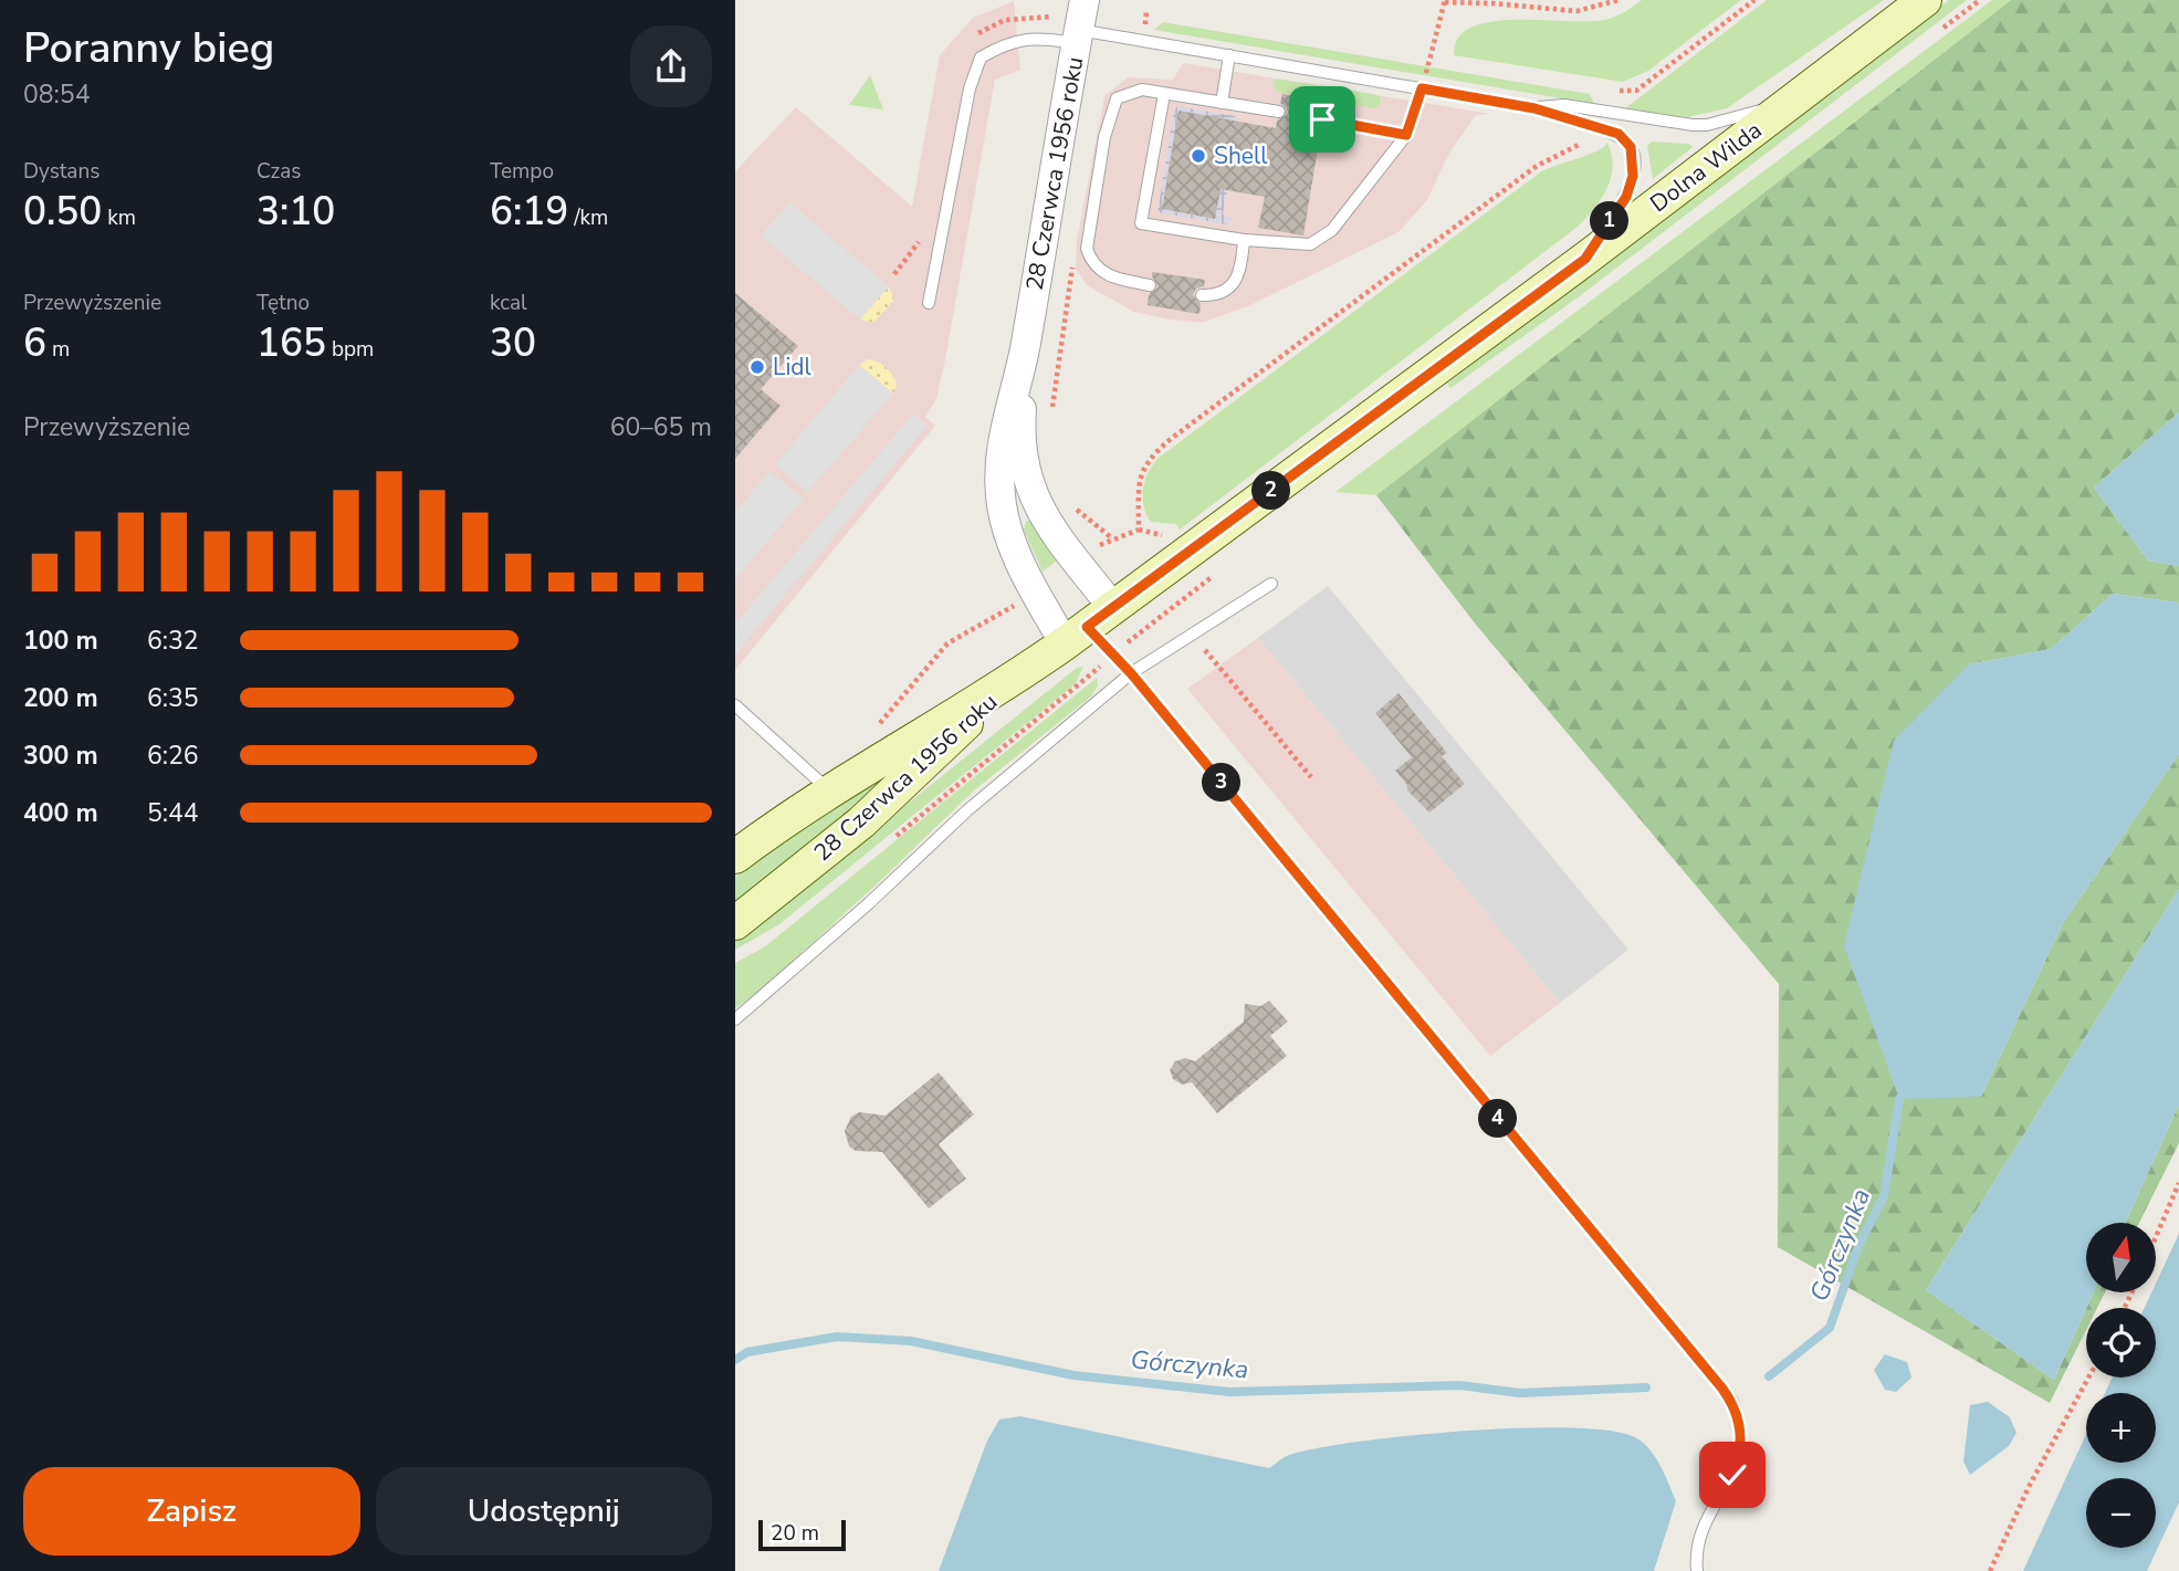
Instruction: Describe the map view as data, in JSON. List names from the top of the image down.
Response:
{
  "streets": {
    "main road": ["Dolna Wilda", "28 Czerwca 1956 roku"]
  },
  "crossings": [
    ["Dolna Wilda", "28 Czerwca 1956 roku"]
  ],
  "water": ["Górczynka"],
  "places": ["Shell", "Lidl"],
  "scale_bar": "20 m",
  "north": "top",
  "page": {
    "heading": ["Poranny bieg", "08:54"],
    "stats": [
      ["Dystans", "0.50 km"],
      ["Czas", "3:10"],
      ["Tempo", "6:19 /km"],
      ["Przewyższenie", "6 m"],
      ["Tętno", "165 bpm"],
      ["kcal", "30"]
    ],
    "pins": [
      "1",
      "2",
      "3",
      "4"
    ],
    "chart": ["Przewyższenie", "60–65 m"],
    "list": [
      {
        "name": "100 m",
        "note": "6:32"
      },
      {
        "name": "200 m",
        "note": "6:35"
      },
      {
        "name": "300 m",
        "note": "6:26"
      },
      {
        "name": "400 m",
        "note": "5:44"
      }
    ],
    "map_buttons": ["+", "−"],
    "buttons": ["Zapisz", "Udostępnij"],
    "scale": "20 m"
  }
}
